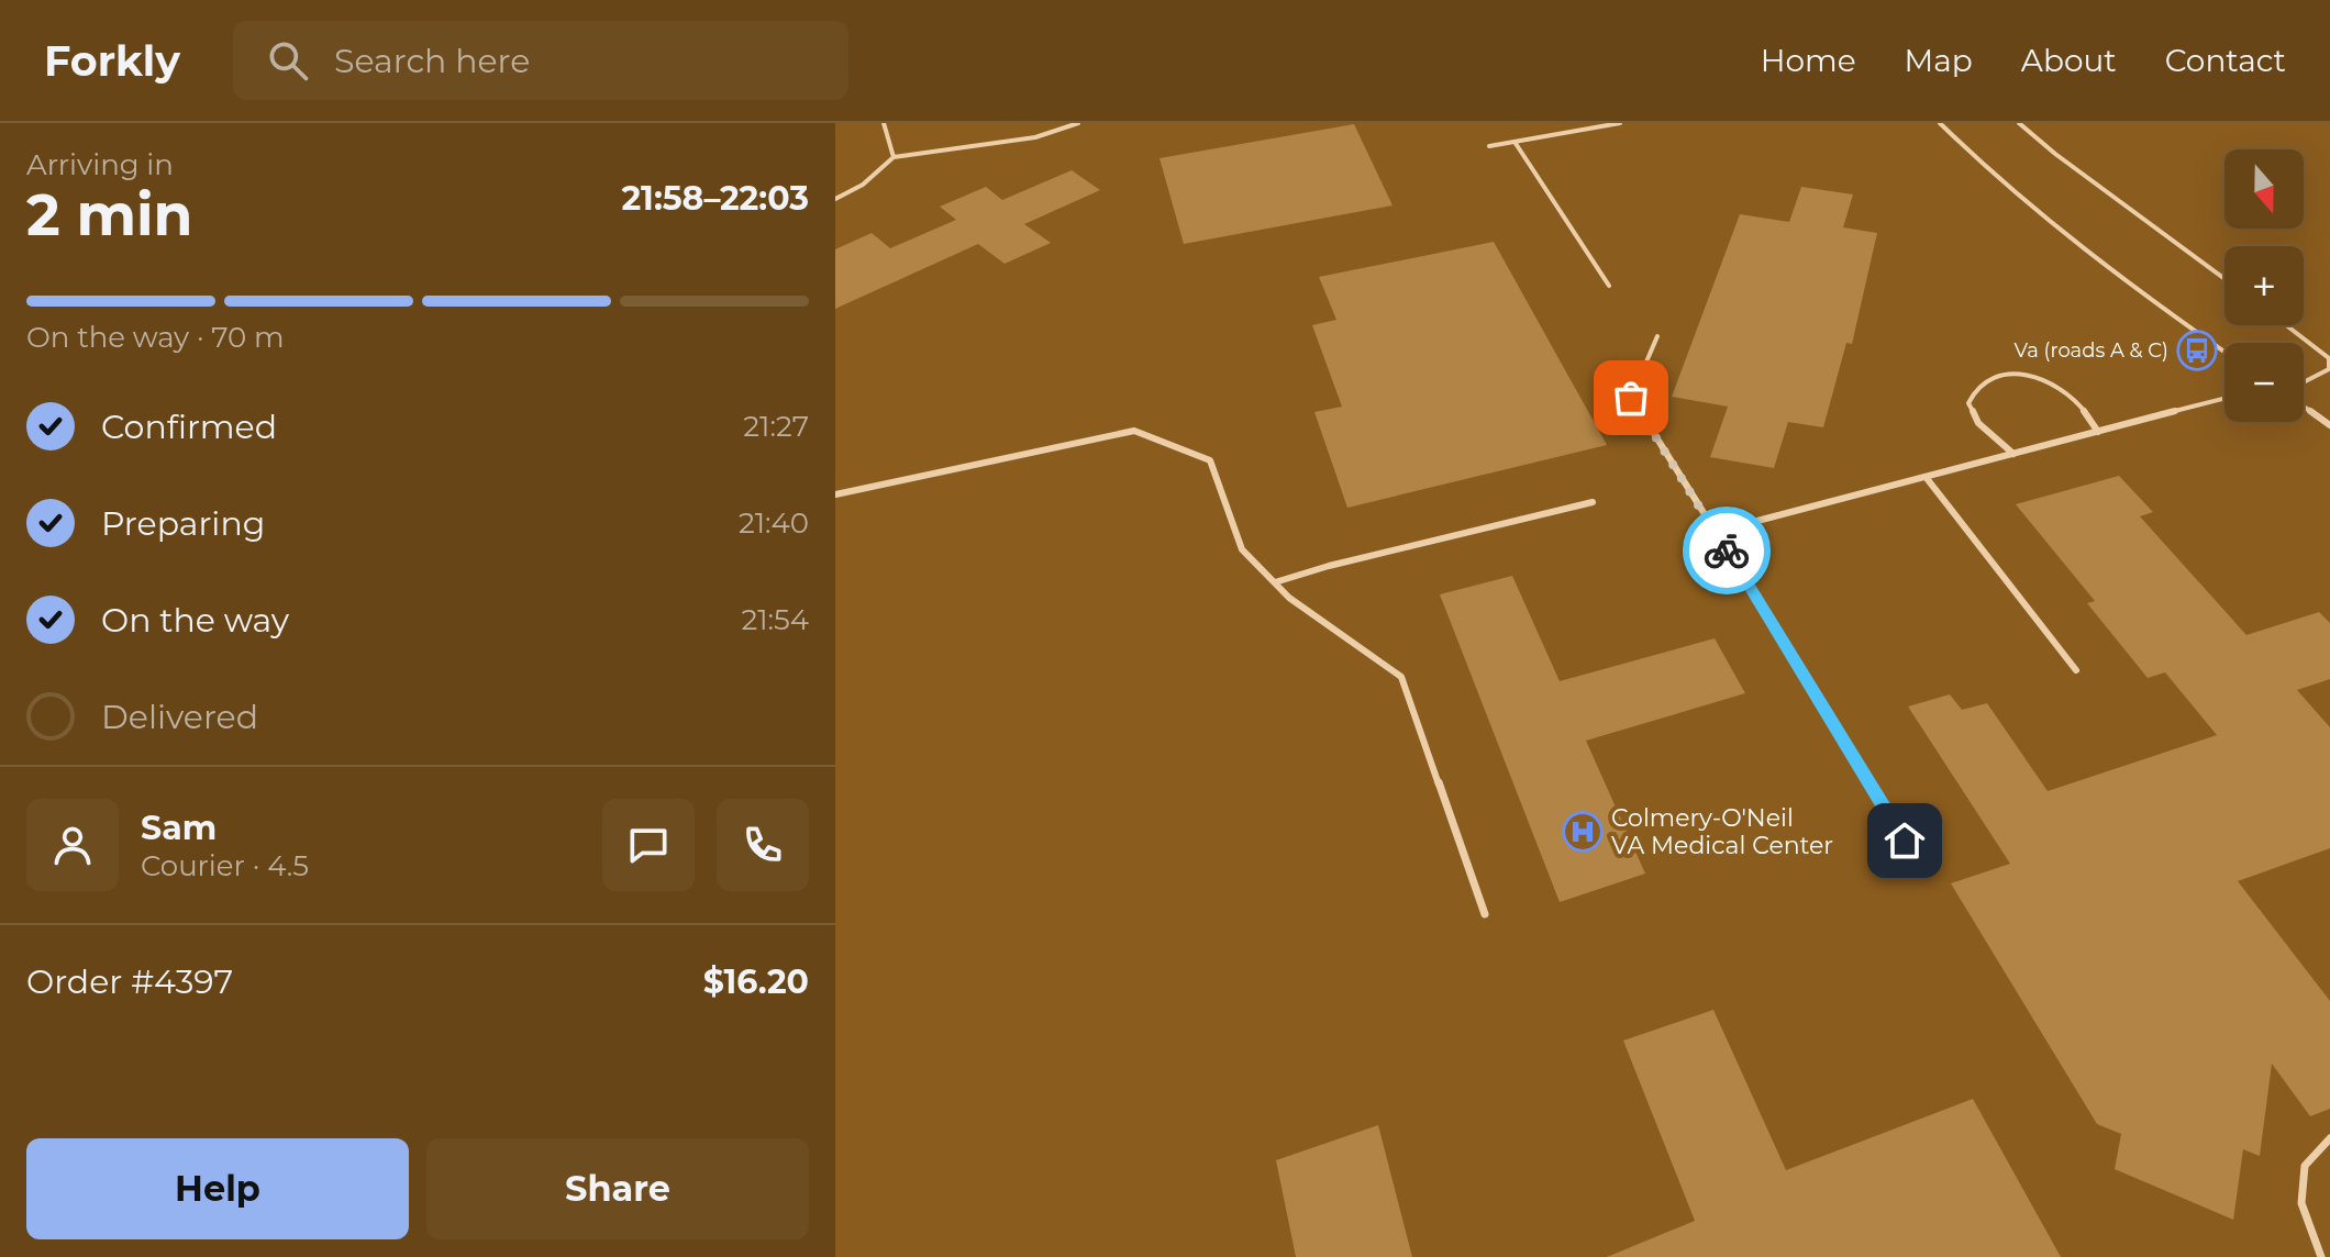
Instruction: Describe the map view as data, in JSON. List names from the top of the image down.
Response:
{
  "places": {
    "bus stop": ["Va (roads A & C)"],
    "hospital": ["Colmery-O'Neil VA Medical Center"]
  },
  "north": "bottom",
  "page": {
    "header": "Forkly",
    "search": "Search here",
    "nav": [
      "Home",
      "Map",
      "About",
      "Contact"
    ],
    "heading": ["2 min", "Arriving in", "21:58–22:03"],
    "panel": [
      "Sam",
      "Courier · 4.5",
      "Order #4397",
      "$16.20"
    ],
    "map_buttons": ["+", "−"],
    "bar": "On the way · 70 m",
    "list": [
      ["Confirmed", "21:27"],
      ["Preparing", "21:40"],
      ["On the way", "21:54"],
      "Delivered"
    ],
    "buttons": ["Help", "Share"]
  }
}
